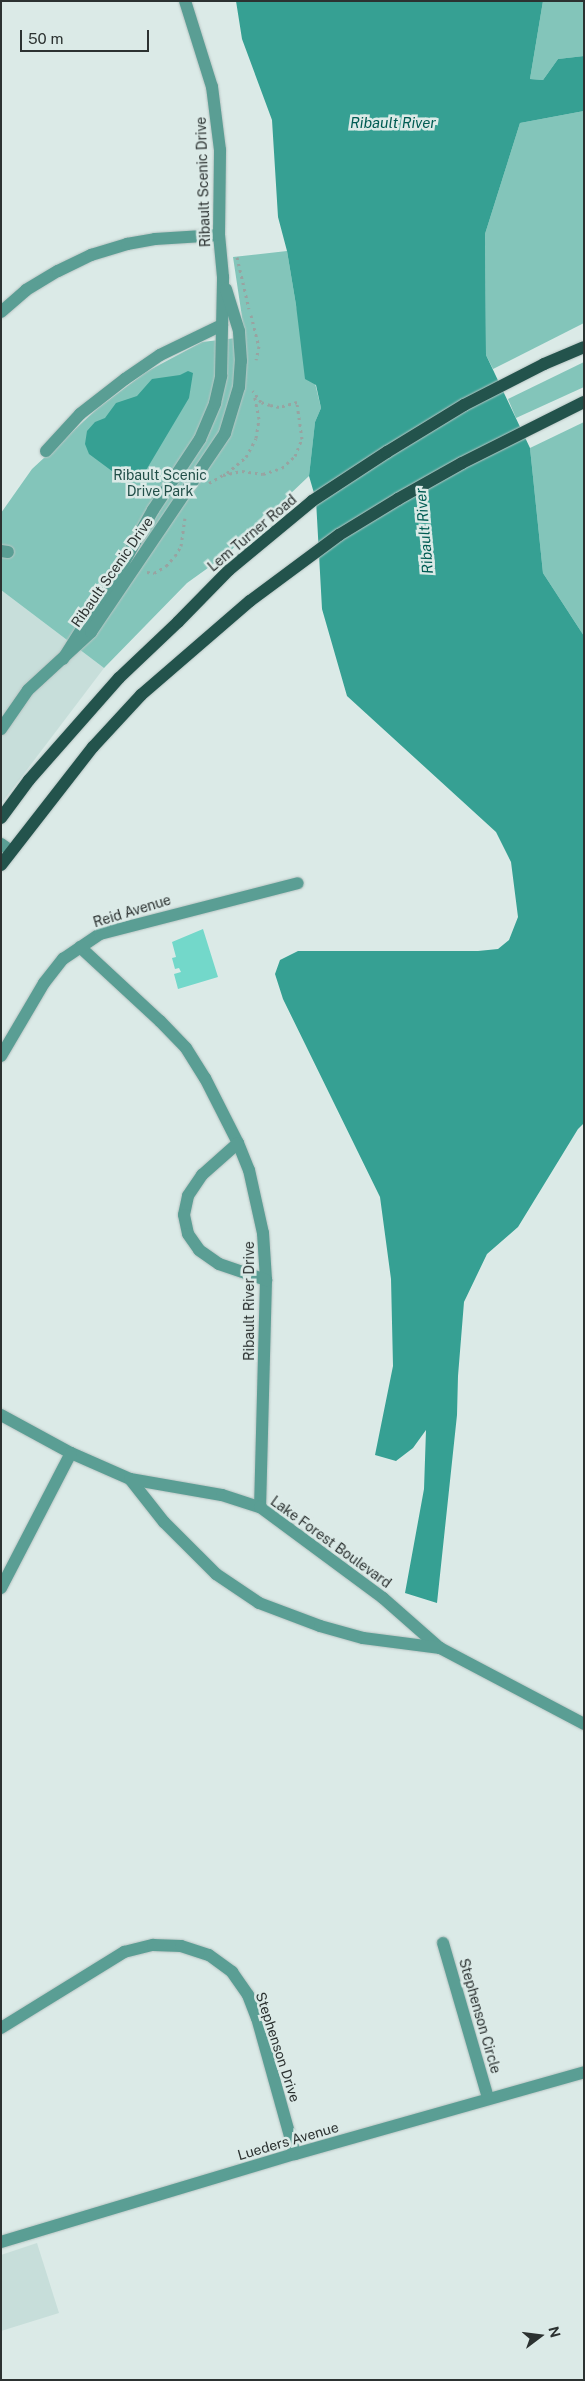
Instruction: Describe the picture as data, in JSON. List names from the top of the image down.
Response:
{
  "streets": {
    "main road": ["Lem Turner Road"],
    "street": [
      "Ribault Scenic Drive",
      "Reid Avenue",
      "Ribault River Drive",
      "Lake Forest Boulevard",
      "Stephenson Circle",
      "Stephenson Drive",
      "Lueders Avenue"
    ]
  },
  "crossings": [
    ["Reid Avenue", "Ribault River Drive"],
    ["Ribault River Drive", "Lake Forest Boulevard"],
    ["Stephenson Circle", "Lueders Avenue"],
    ["Stephenson Drive", "Lueders Avenue"]
  ],
  "water": ["Ribault River"],
  "parks": ["Ribault Scenic Drive Park"],
  "scale_bar": "50 m",
  "north": "right"
}
